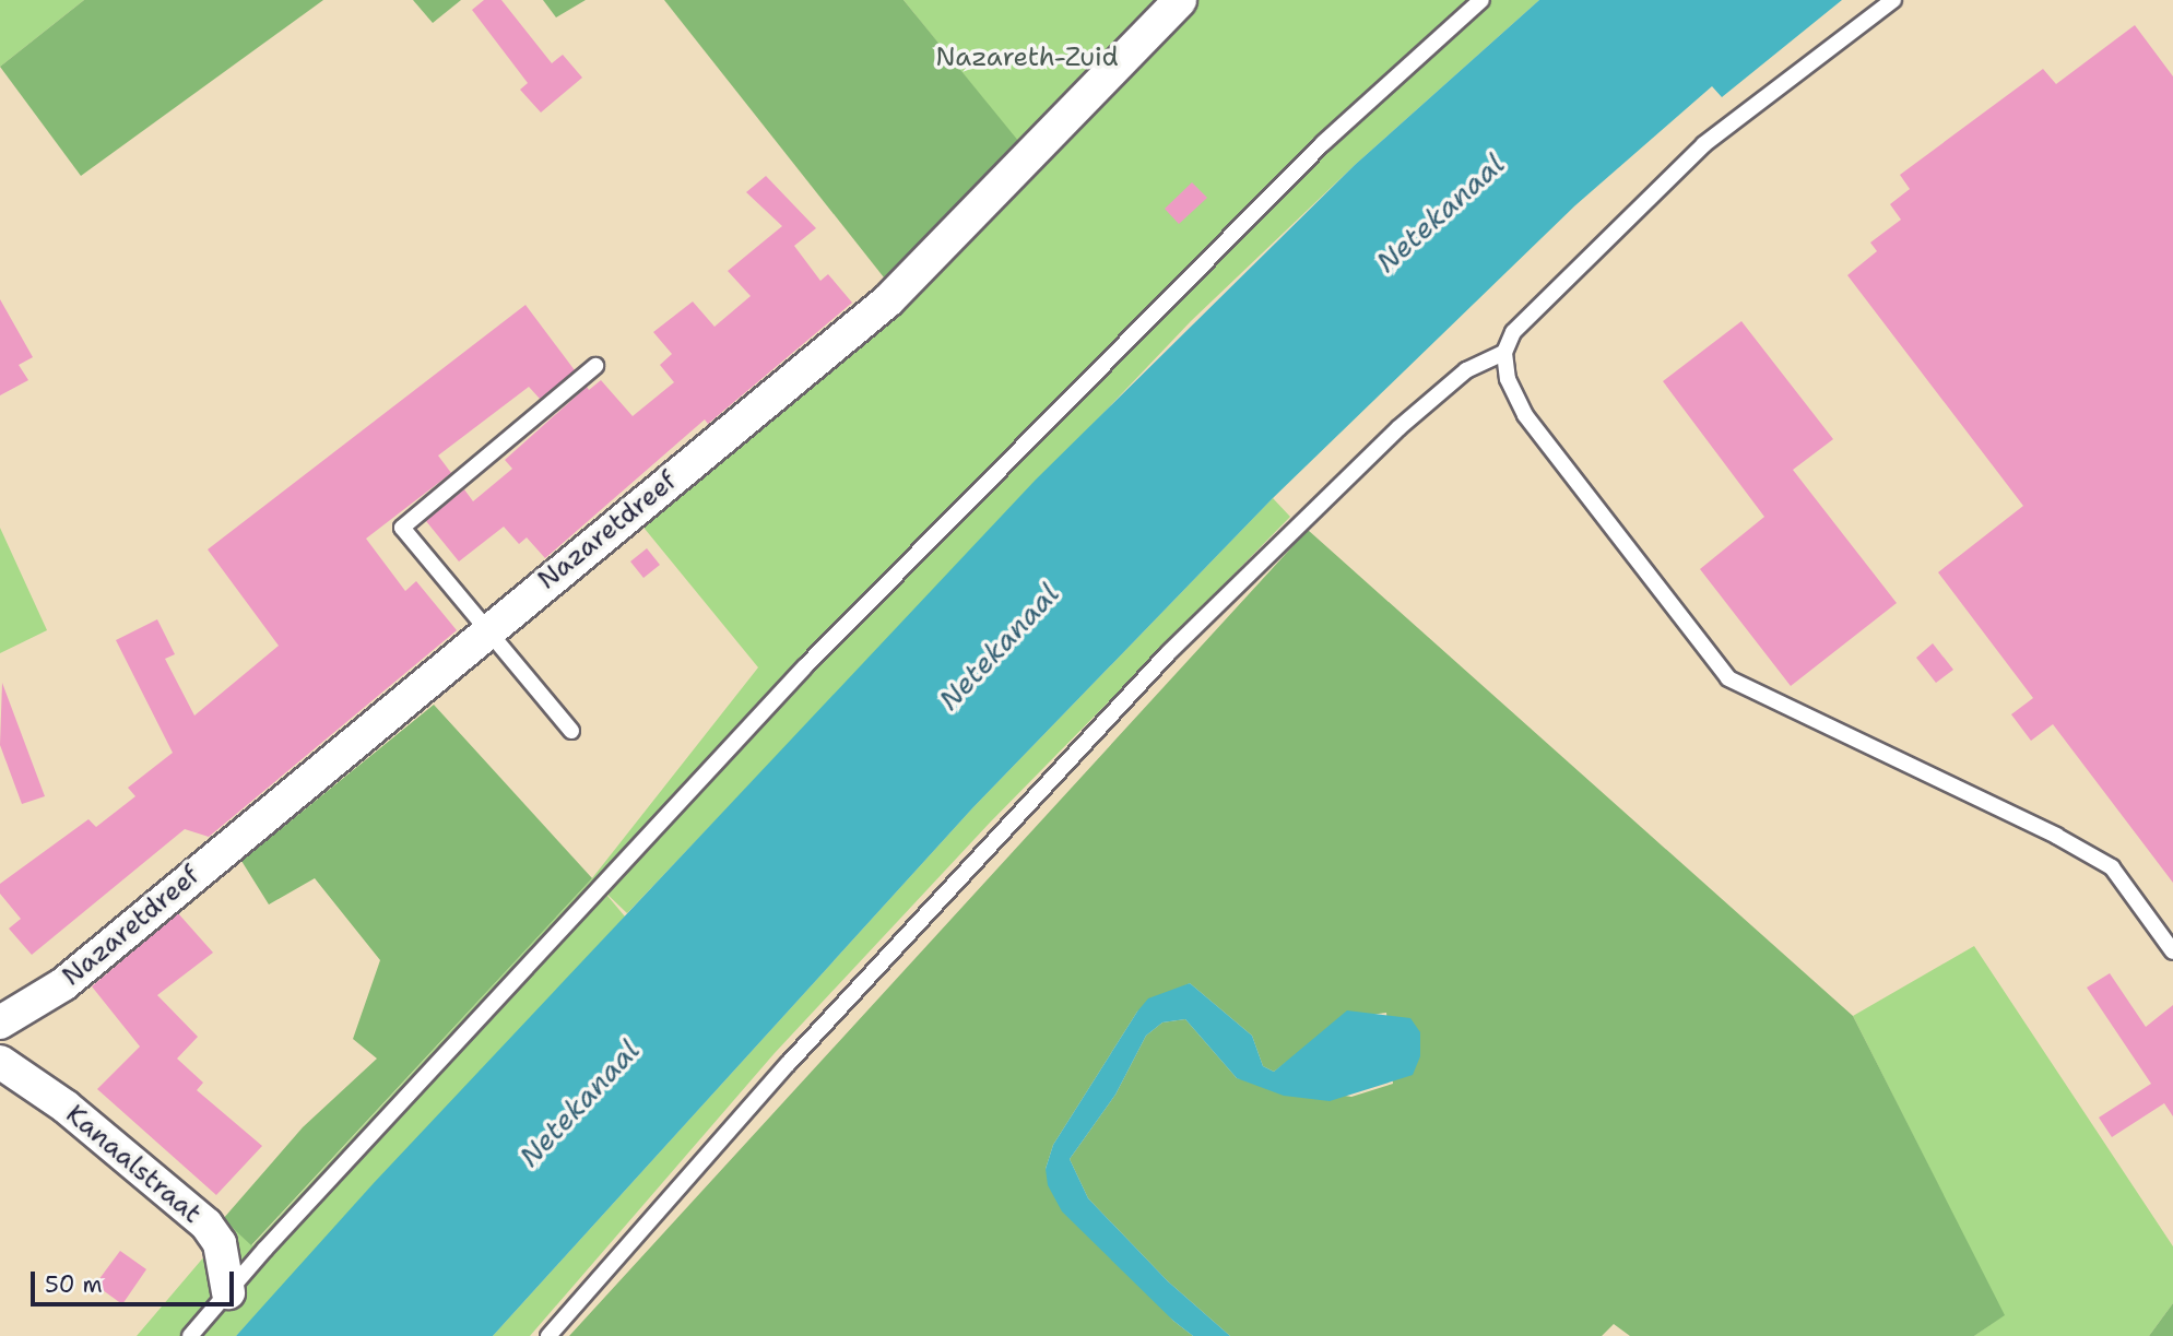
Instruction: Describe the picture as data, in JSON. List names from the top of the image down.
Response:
{
  "streets": {
    "street": ["Nazaretdreef", "Kanaalstraat"]
  },
  "water": ["Netekanaal"],
  "parks": ["Nazareth-Zuid"],
  "scale_bar": "50 m"
}
